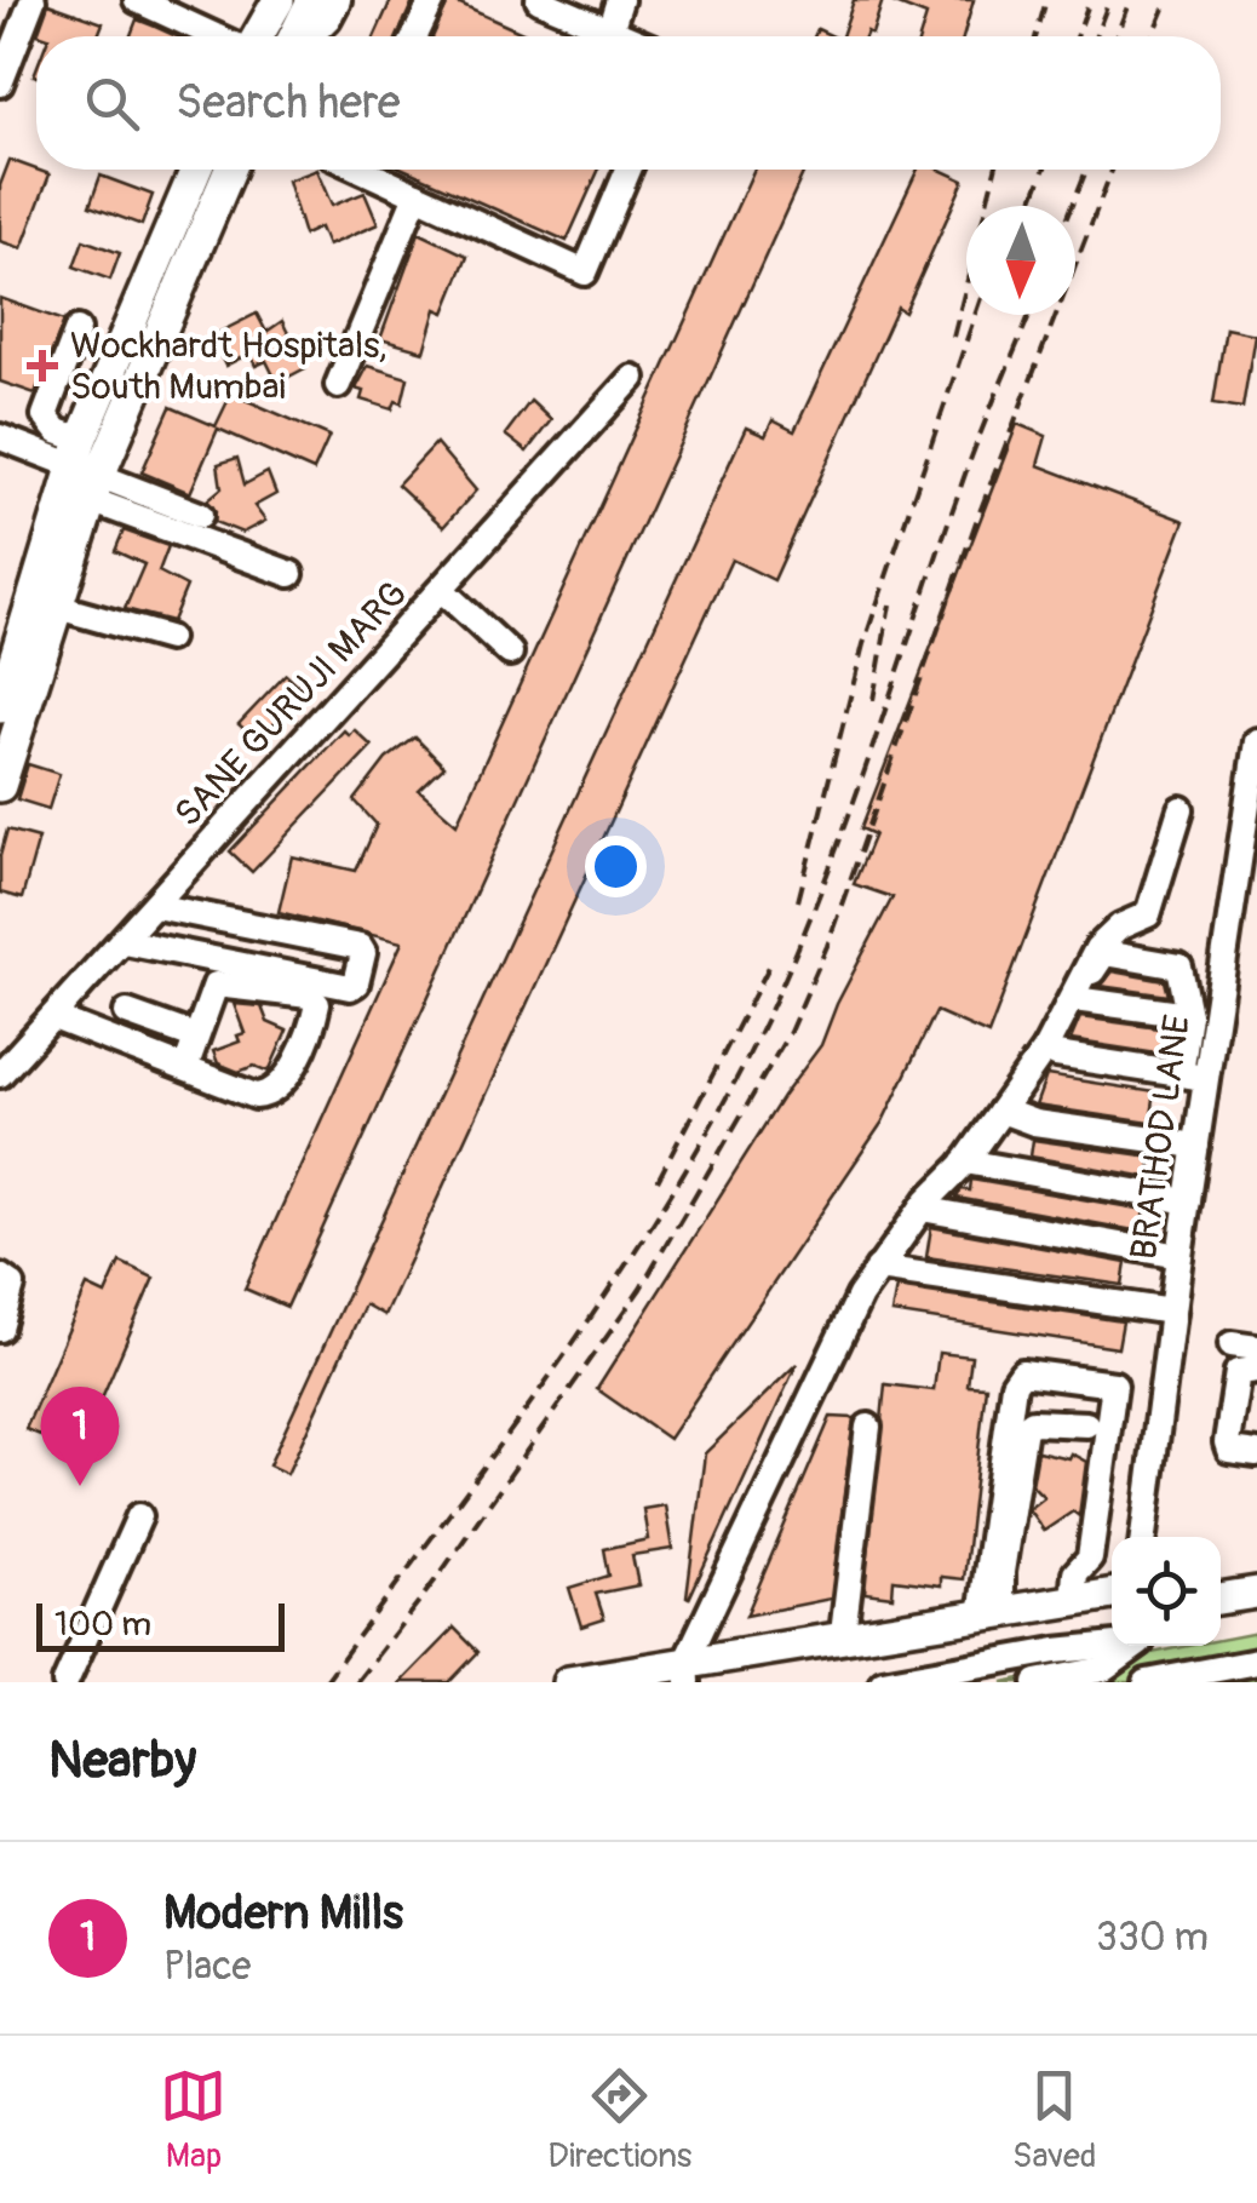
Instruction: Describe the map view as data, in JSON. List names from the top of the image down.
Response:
{
  "streets": {
    "street": ["SANE GURUJI MARG", "BRATHOD LANE"]
  },
  "places": {
    "health": ["Wockhardt Hospitals, South Mumbai"]
  },
  "scale_bar": "100 m",
  "north": "bottom",
  "page": {
    "search": "Search here",
    "pins": "1",
    "scale": "100 m",
    "heading": "Nearby",
    "list": [
      {
        "mark": "1",
        "name": "Modern Mills",
        "note": "Place",
        "value": "330 m"
      }
    ],
    "nav": ["Map", "Directions", "Saved"]
  }
}
